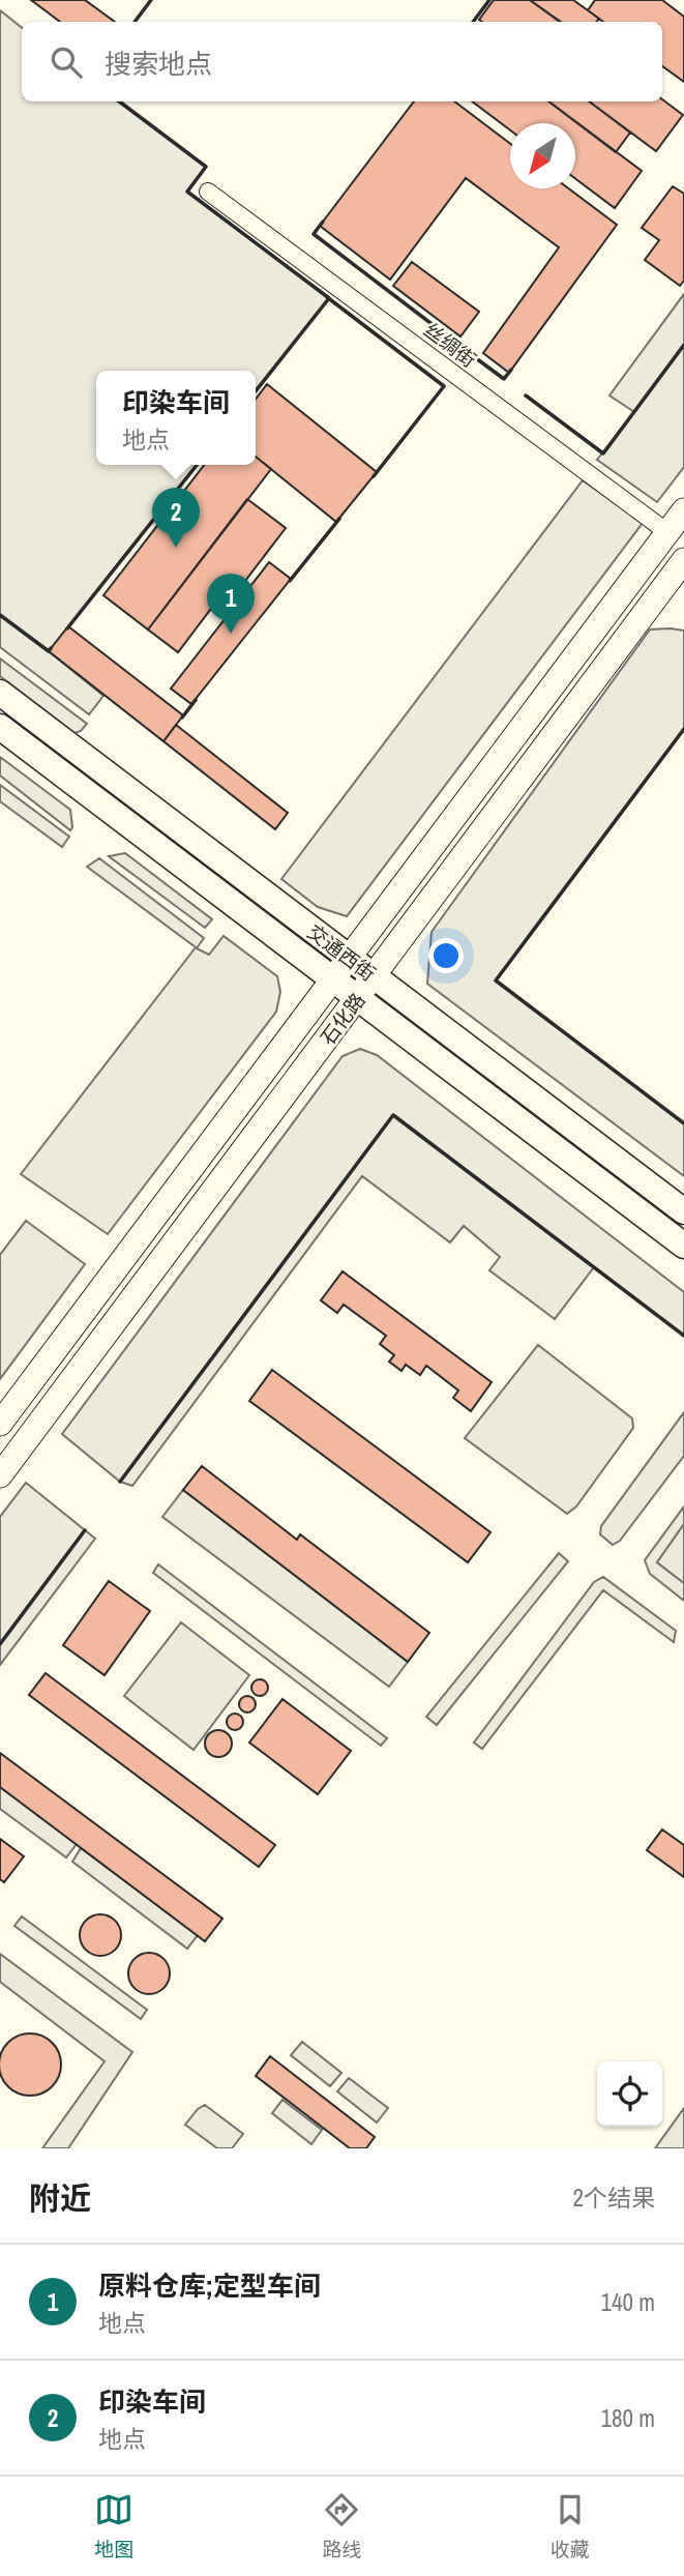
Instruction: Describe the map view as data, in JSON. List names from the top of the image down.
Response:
{
  "streets": {
    "main road": ["交通西街", "石化路"],
    "street": ["丝绸街"]
  },
  "crossings": [
    ["丝绸街", "石化路"],
    ["交通西街", "石化路"]
  ],
  "north": "bottom left",
  "page": {
    "search": "搜索地点",
    "popup": ["印染车间", "地点"],
    "pins": ["2", "1"],
    "heading": ["附近", "2个结果"],
    "list": [
      {
        "mark": "1",
        "name": "原料仓库;定型车间",
        "note": "地点",
        "value": "140 m"
      },
      {
        "mark": "2",
        "name": "印染车间",
        "note": "地点",
        "value": "180 m"
      }
    ],
    "nav": ["地图", "路线", "收藏"]
  }
}
